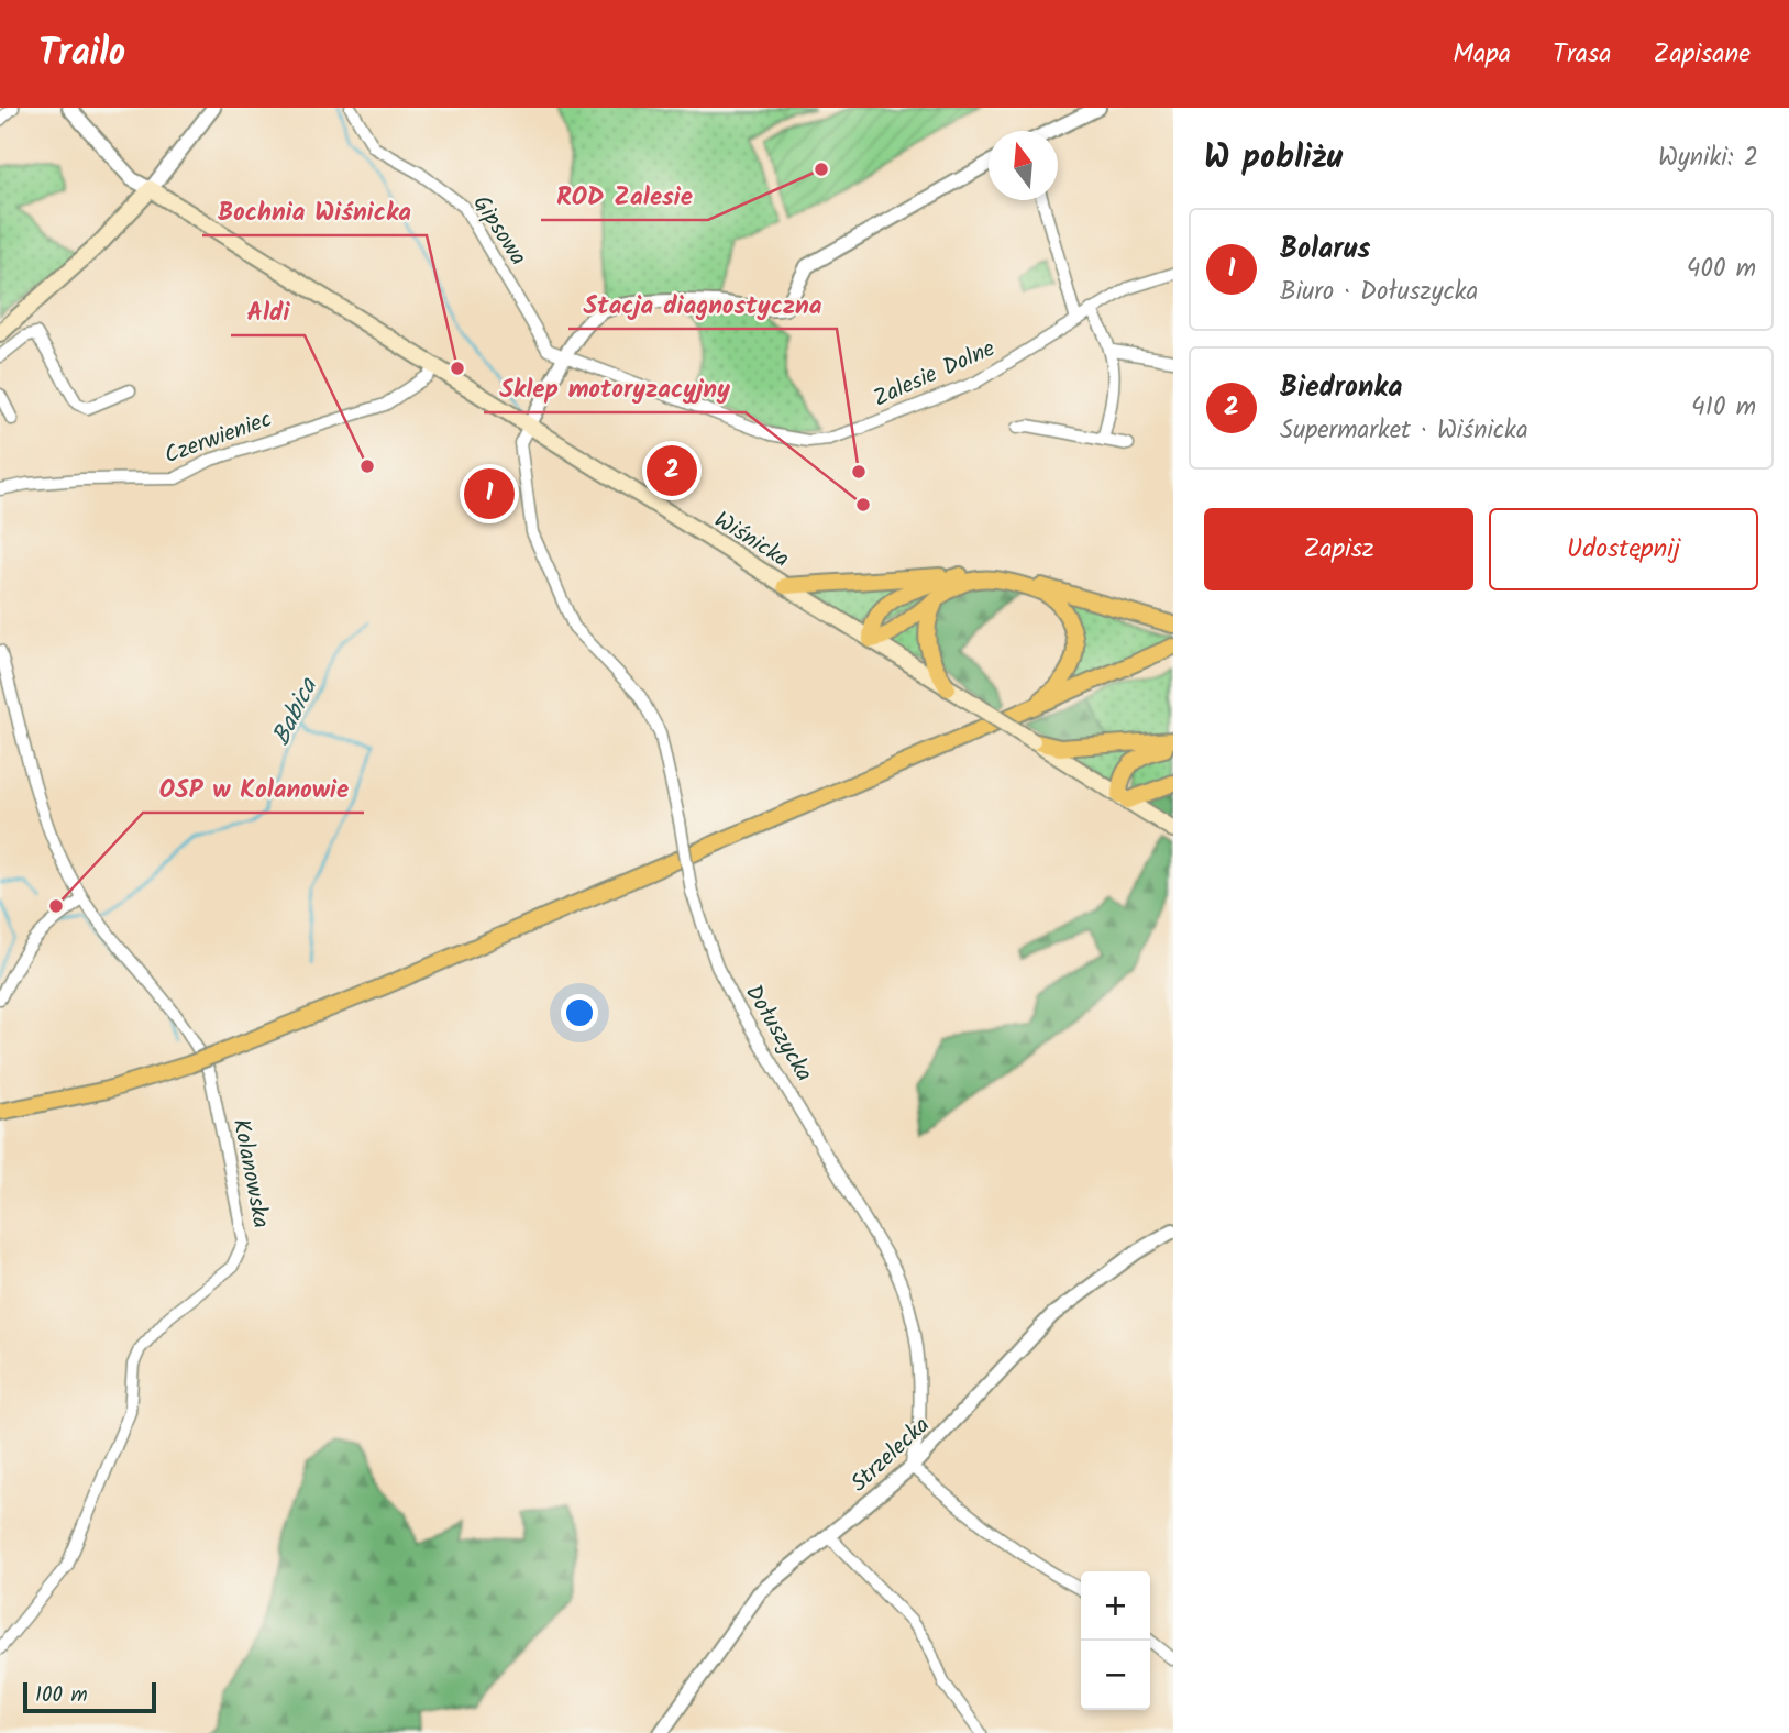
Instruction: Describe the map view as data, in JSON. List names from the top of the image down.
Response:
{
  "streets": {
    "main road": ["Wiśnicka"],
    "street": [
      "Gipsowa",
      "Zalesie Dolne",
      "Czerwieniec",
      "Dołuszycka",
      "Kolanowska",
      "Strzelecka"
    ]
  },
  "crossings": [
    ["Gipsowa", "Zalesie Dolne"],
    ["Czerwieniec", "Wiśnicka"],
    ["Wiśnicka", "Dołuszycka"],
    ["Dołuszycka", "Strzelecka"]
  ],
  "water": ["Babica"],
  "places": [
    "ROD Zalesie",
    "Bochnia Wiśnicka",
    "Aldi",
    "Stacja diagnostyczna",
    "Sklep motoryzacyjny",
    "OSP w Kolanowie"
  ],
  "scale_bar": "100 m",
  "north": "top",
  "page": {
    "header": "Trailo",
    "nav": ["Mapa", "Trasa", "Zapisane"],
    "heading": ["W pobliżu", "Wyniki: 2"],
    "list": [
      {
        "mark": "1",
        "name": "Bolarus",
        "note": "Biuro · Dołuszycka",
        "value": "400 m"
      },
      {
        "mark": "2",
        "name": "Biedronka",
        "note": "Supermarket · Wiśnicka",
        "value": "410 m"
      }
    ],
    "pins": ["2", "1"],
    "buttons": ["Zapisz", "Udostępnij"],
    "map_buttons": ["+", "−"],
    "scale": "100 m"
  }
}
